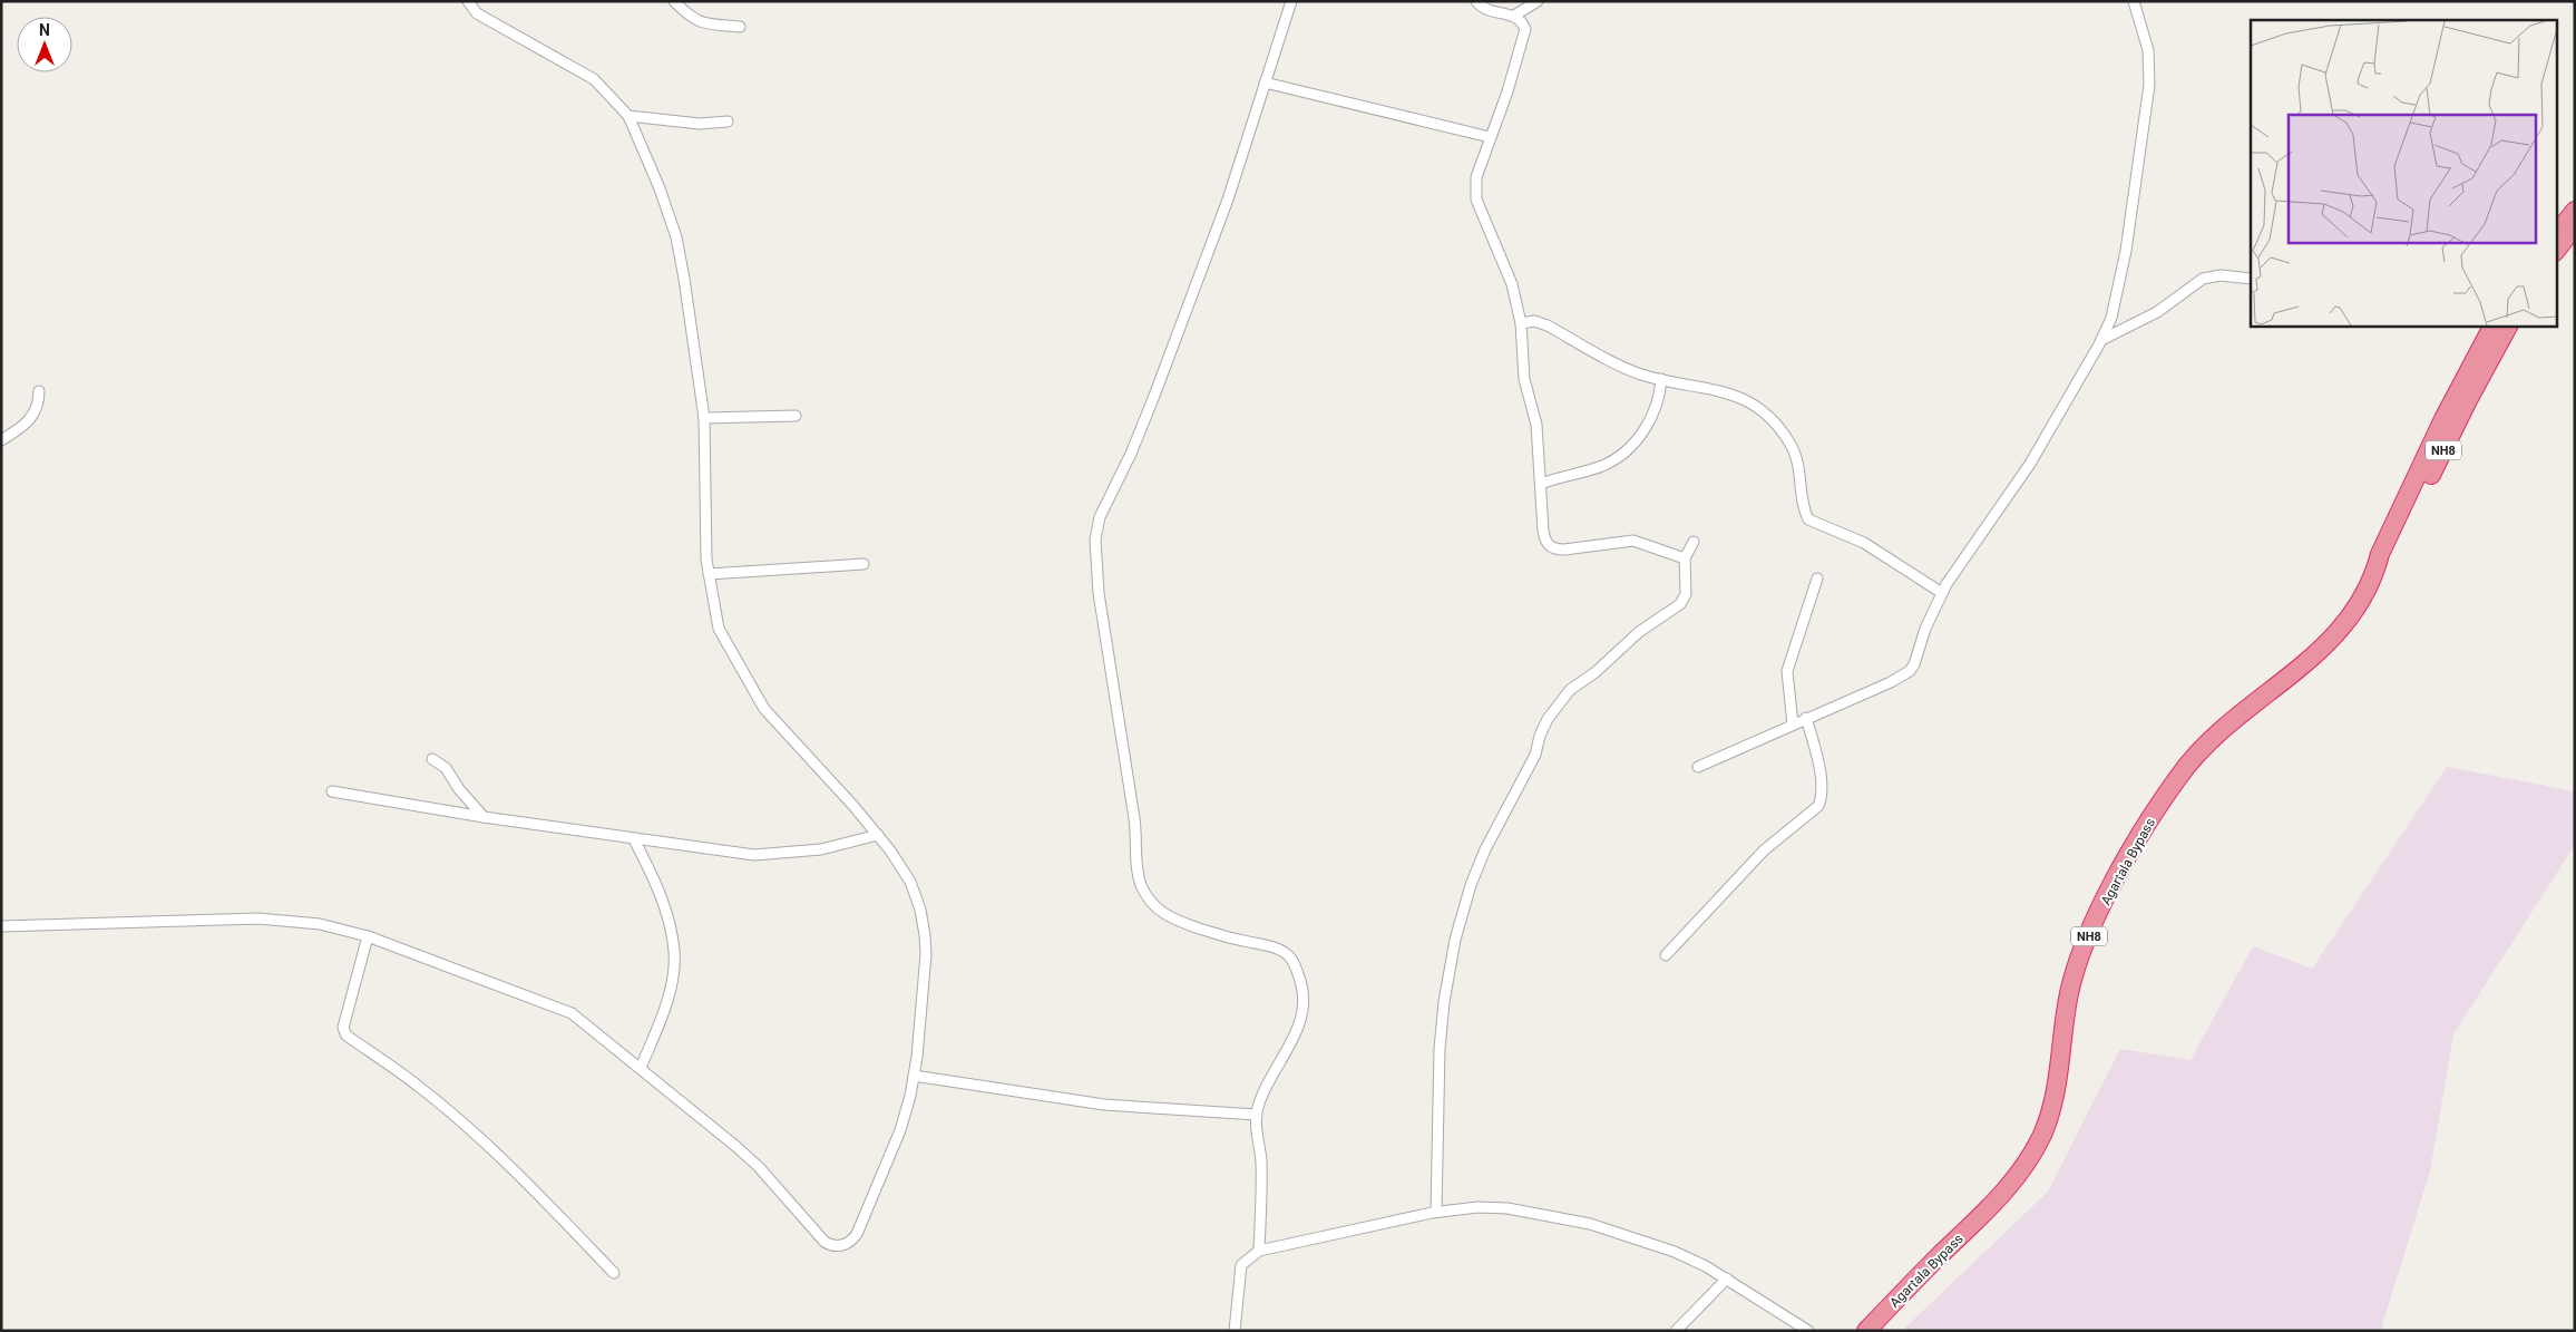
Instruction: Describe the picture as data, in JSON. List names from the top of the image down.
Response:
{
  "streets": {
    "highway": ["NH8", "Agartala Bypass"]
  },
  "north": "top"
}
